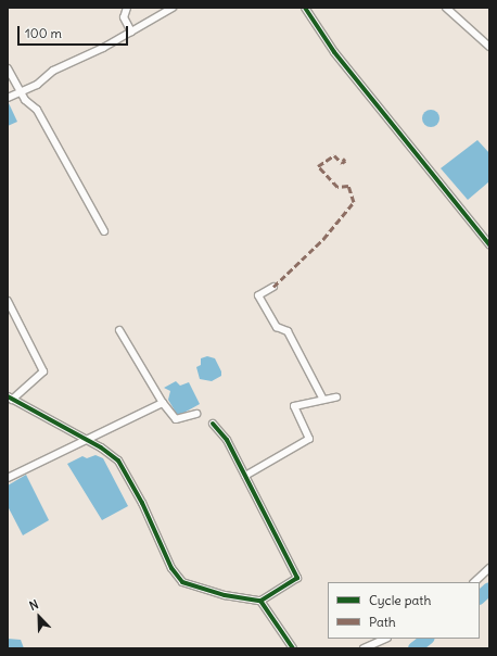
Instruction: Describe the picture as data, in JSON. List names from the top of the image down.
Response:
{
  "legend": ["Cycle path", "Path"],
  "scale_bar": "100 m",
  "north": "top left"
}
